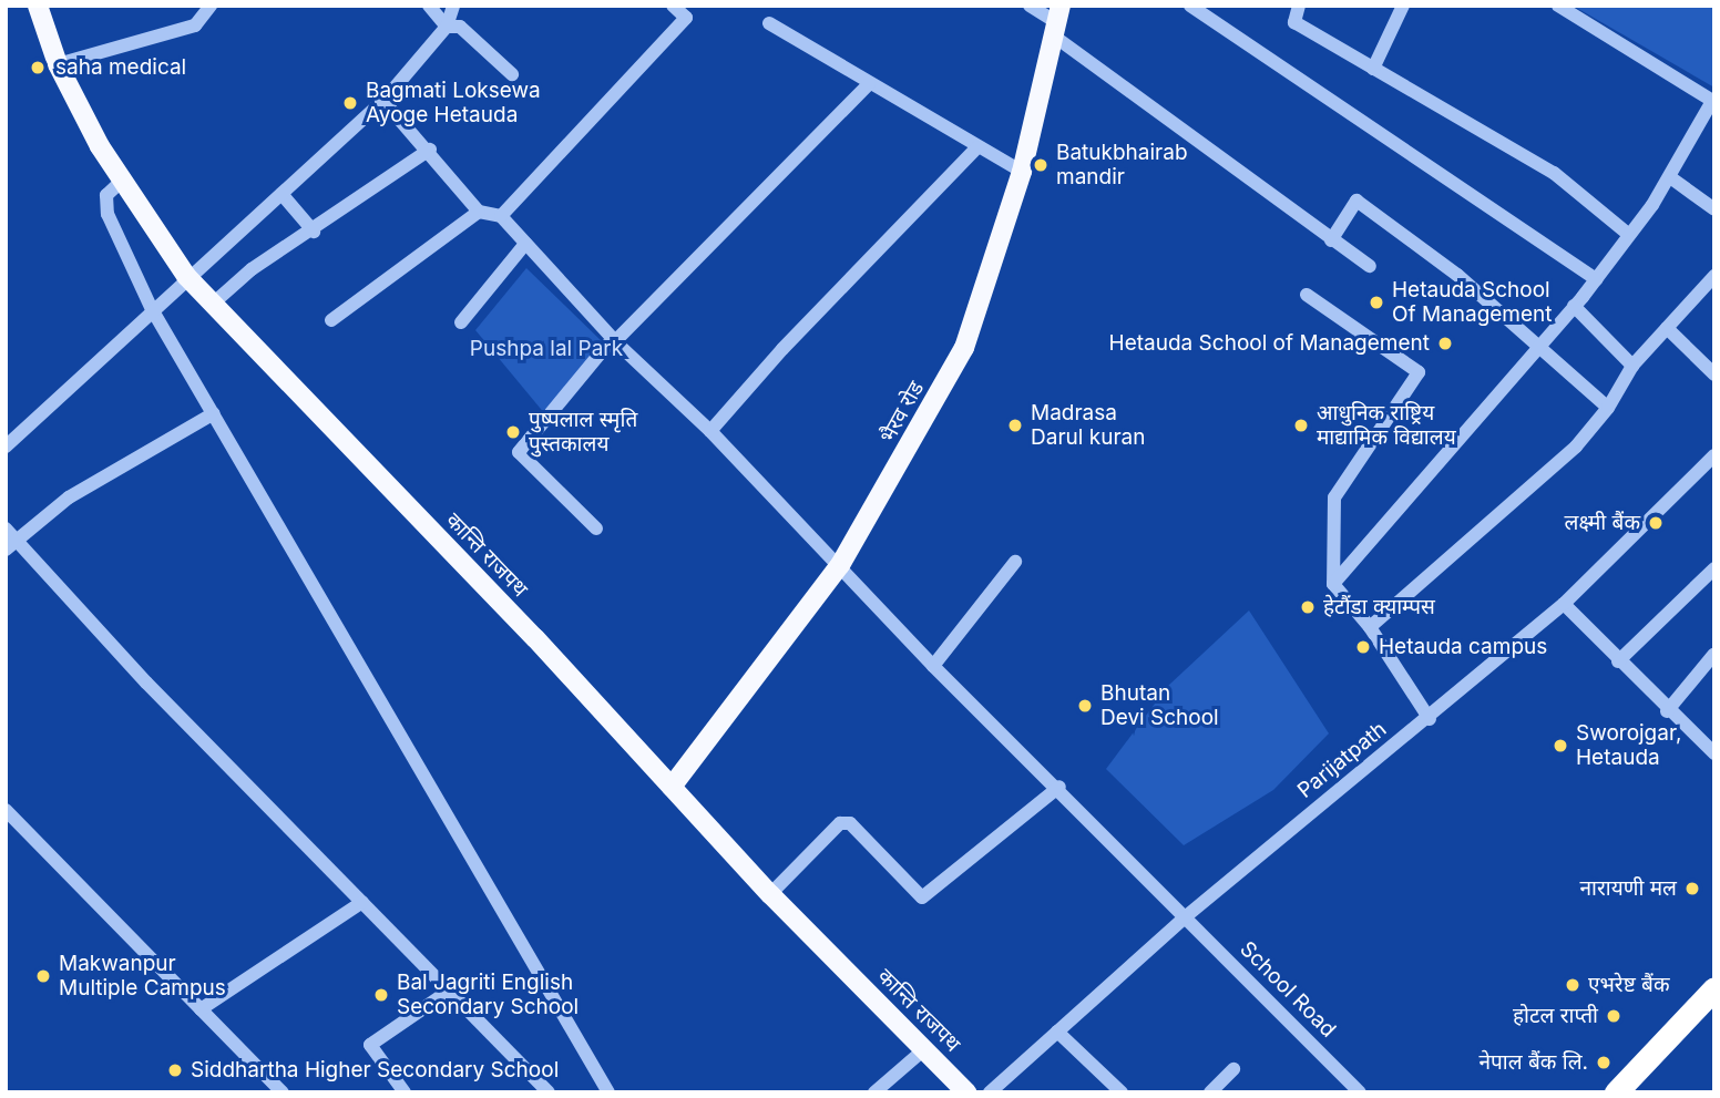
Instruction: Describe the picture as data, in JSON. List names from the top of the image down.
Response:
{
  "streets": {
    "main road": ["भैरव रोड", "कान्ति राजपथ"],
    "street": ["Parijatpath", "School Road"]
  },
  "crossings": [
    ["भैरव रोड", "कान्ति राजपथ"],
    ["भैरव रोड", "School Road"],
    ["Parijatpath", "School Road"]
  ],
  "parks": ["Pushpa lal Park"],
  "places": [
    "saha medical",
    "Bagmati Loksewa Ayoge Hetauda",
    "Batukbhairab mandir",
    "Hetauda School Of Management",
    "Hetauda School of Management",
    "Madrasa Darul kuran",
    "आधुनिक राष्ट्रिय माद्यामिक विद्यालय",
    "पुष्पलाल स्मृति पुस्तकालय",
    "लक्ष्मी बैंक",
    "हेटौंडा क्याम्पस",
    "Hetauda campus",
    "Bhutan Devi School",
    "Sworojgar, Hetauda",
    "नारायणी मल",
    "Makwanpur Multiple Campus",
    "एभरेष्ट बैंक",
    "Bal Jagriti English Secondary School",
    "होटल राप्ती",
    "नेपाल बैंक लि.",
    "Siddhartha Higher Secondary School"
  ]
}
